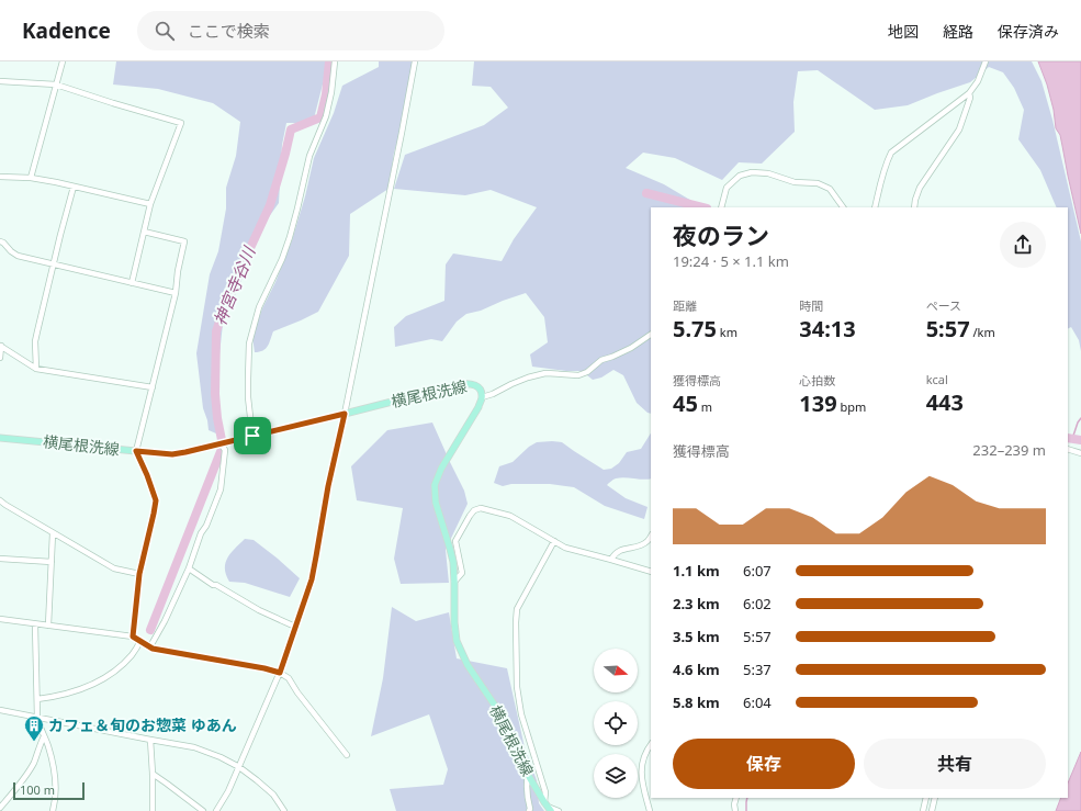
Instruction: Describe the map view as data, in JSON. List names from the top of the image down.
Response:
{
  "streets": {
    "main road": ["横尾根洗線"]
  },
  "water": ["神宮寺谷川"],
  "places": {
    "building": ["カフェ＆旬のお惣菜 ゆあん"]
  },
  "scale_bar": "100 m",
  "north": "right",
  "page": {
    "header": "Kadence",
    "search": "ここで検索",
    "nav": ["地図", "経路", "保存済み"],
    "heading": ["夜のラン", "19:24 · 5 × 1.1 km"],
    "stats": [
      ["距離", "5.75 km"],
      ["時間", "34:13"],
      ["ペース", "5:57 /km"],
      ["獲得標高", "45 m"],
      ["心拍数", "139 bpm"],
      ["kcal", "443"]
    ],
    "chart": ["獲得標高", "232–239 m"],
    "list": [
      {
        "name": "1.1 km",
        "note": "6:07"
      },
      {
        "name": "2.3 km",
        "note": "6:02"
      },
      {
        "name": "3.5 km",
        "note": "5:57"
      },
      {
        "name": "4.6 km",
        "note": "5:37"
      },
      {
        "name": "5.8 km",
        "note": "6:04"
      }
    ],
    "buttons": ["保存", "共有"],
    "scale": "100 m"
  }
}
